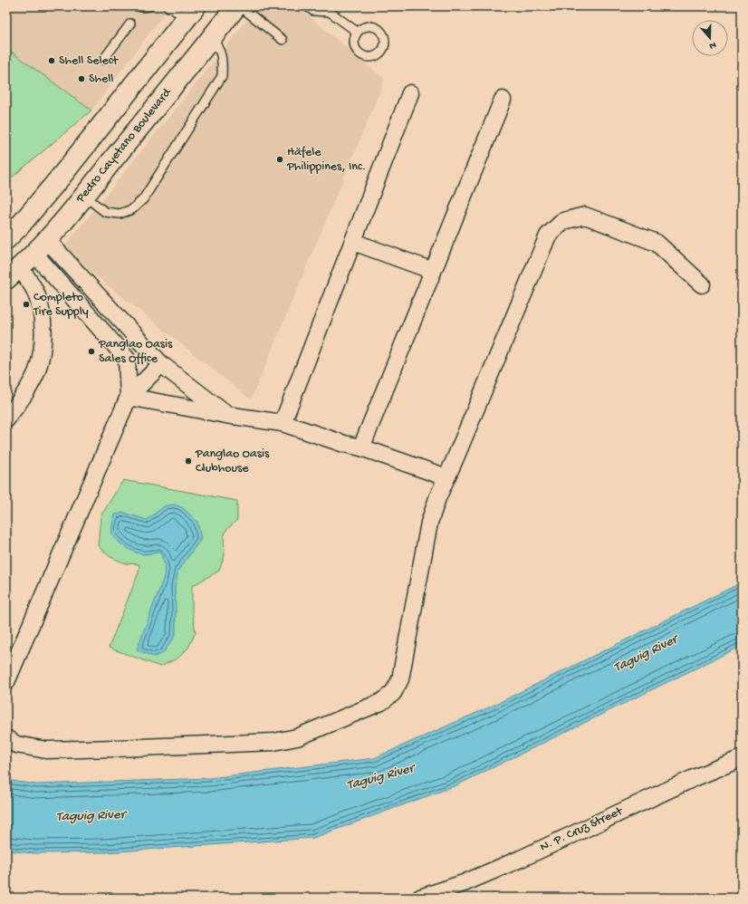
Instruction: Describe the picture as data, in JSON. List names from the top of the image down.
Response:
{
  "streets": {
    "main road": ["Pedro Cayetano Boulevard"],
    "street": ["N. P. Cruz Street"]
  },
  "water": ["Taguig River"],
  "places": [
    "Shell Select",
    "Shell",
    "Häfele Philippines, Inc.",
    "Completo Tire Supply",
    "Panglao Oasis Sales Office",
    "Panglao Oasis Clubhouse"
  ],
  "north": "bottom"
}
